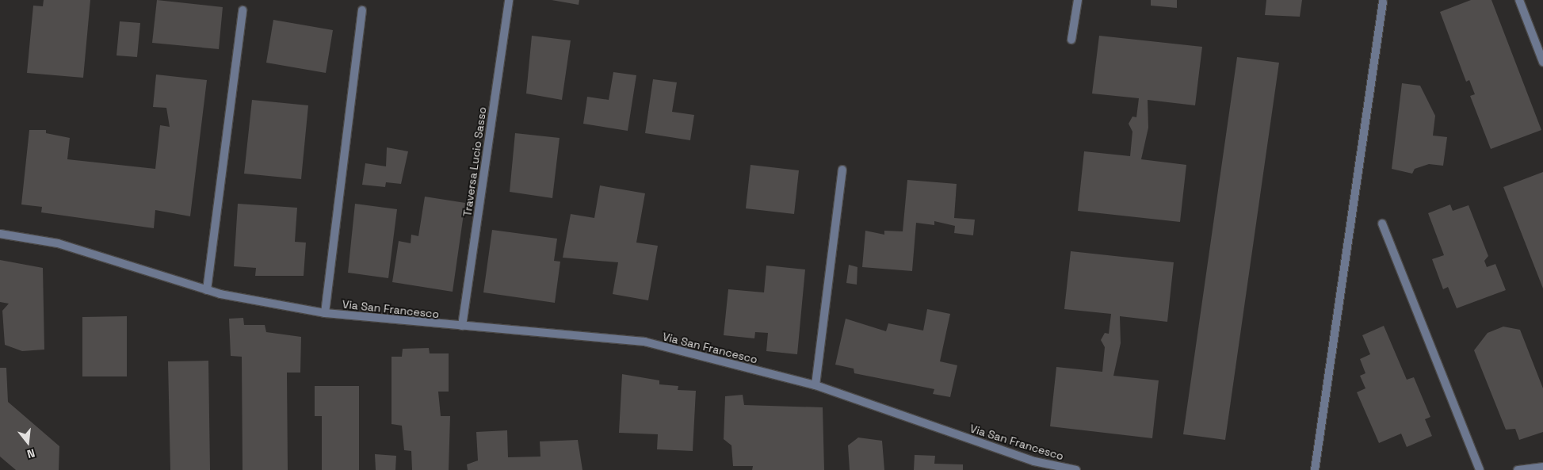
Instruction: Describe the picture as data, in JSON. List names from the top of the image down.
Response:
{
  "streets": {
    "street": ["Traversa Lucio Sasso", "Via San Francesco"]
  },
  "crossings": [
    ["Traversa Lucio Sasso", "Via San Francesco"]
  ],
  "north": "bottom"
}
